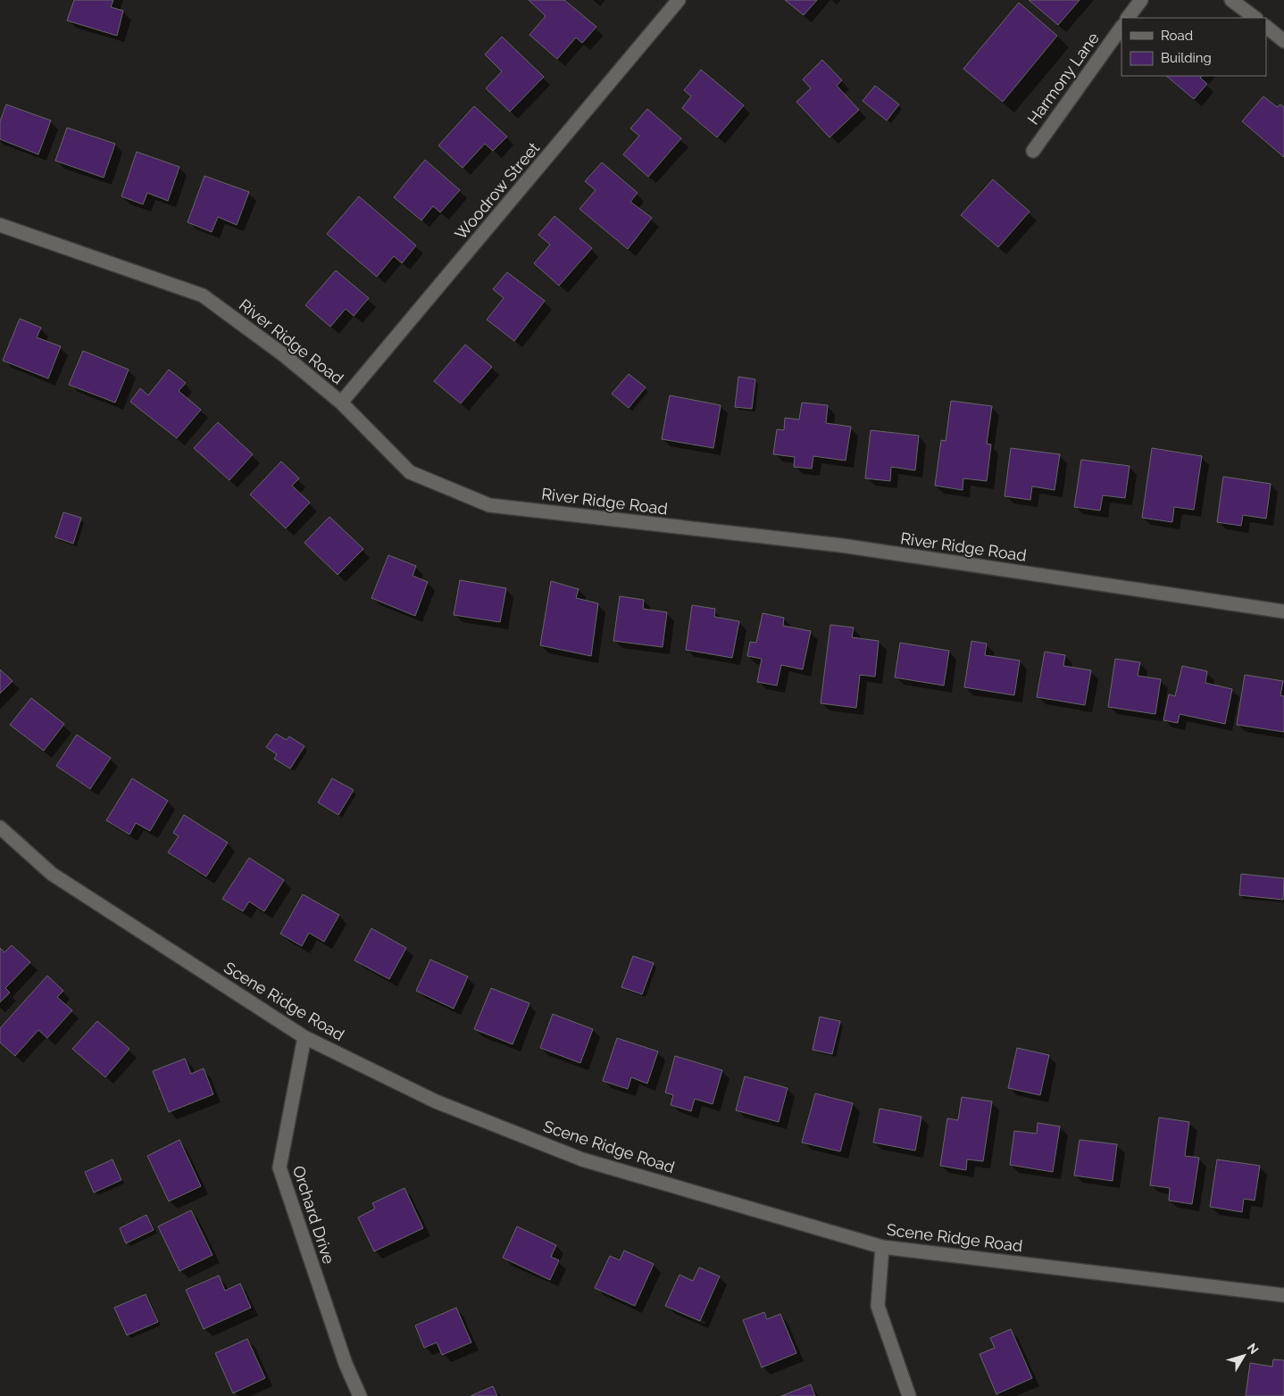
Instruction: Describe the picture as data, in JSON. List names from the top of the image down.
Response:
{
  "streets": {
    "street": [
      "Harmony Lane",
      "Woodrow Street",
      "River Ridge Road",
      "Scene Ridge Road",
      "Orchard Drive"
    ]
  },
  "crossings": [
    ["Woodrow Street", "River Ridge Road"],
    ["Scene Ridge Road", "Orchard Drive"]
  ],
  "legend": ["Road", "Building"],
  "north": "top right"
}
